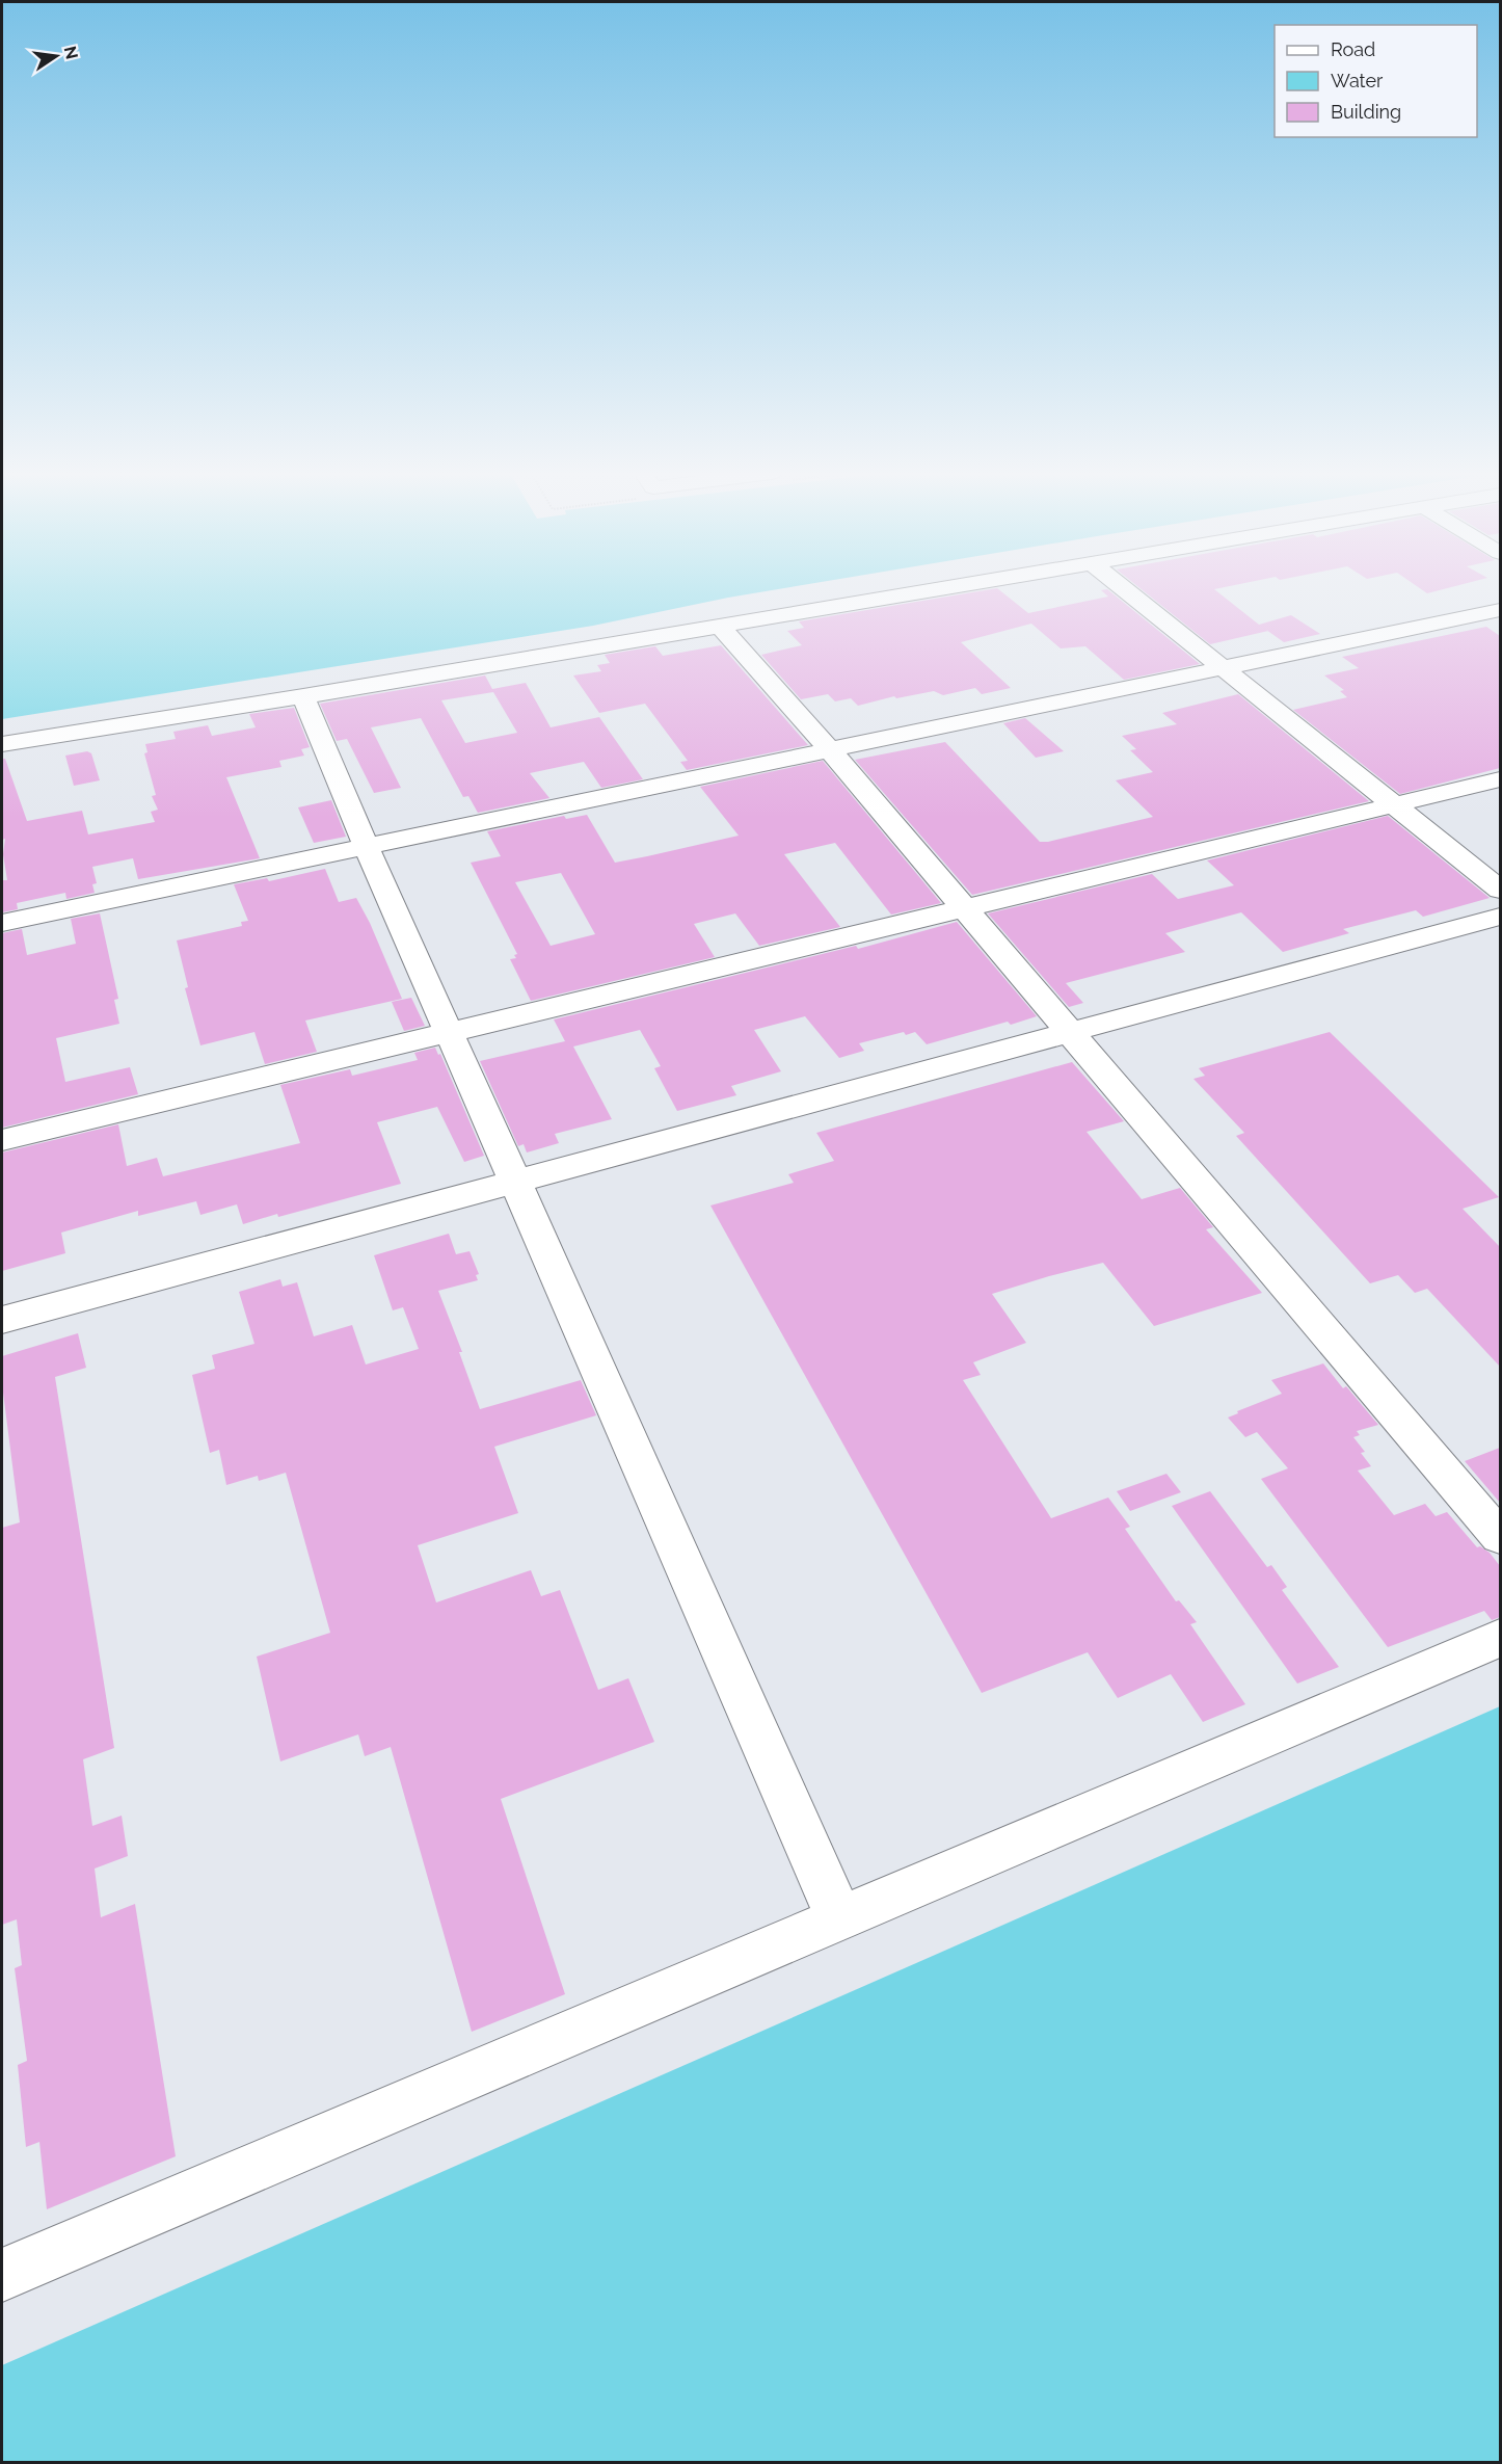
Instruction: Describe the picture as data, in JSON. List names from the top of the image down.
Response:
{
  "legend": ["Road", "Water", "Building"],
  "north": "right"
}
